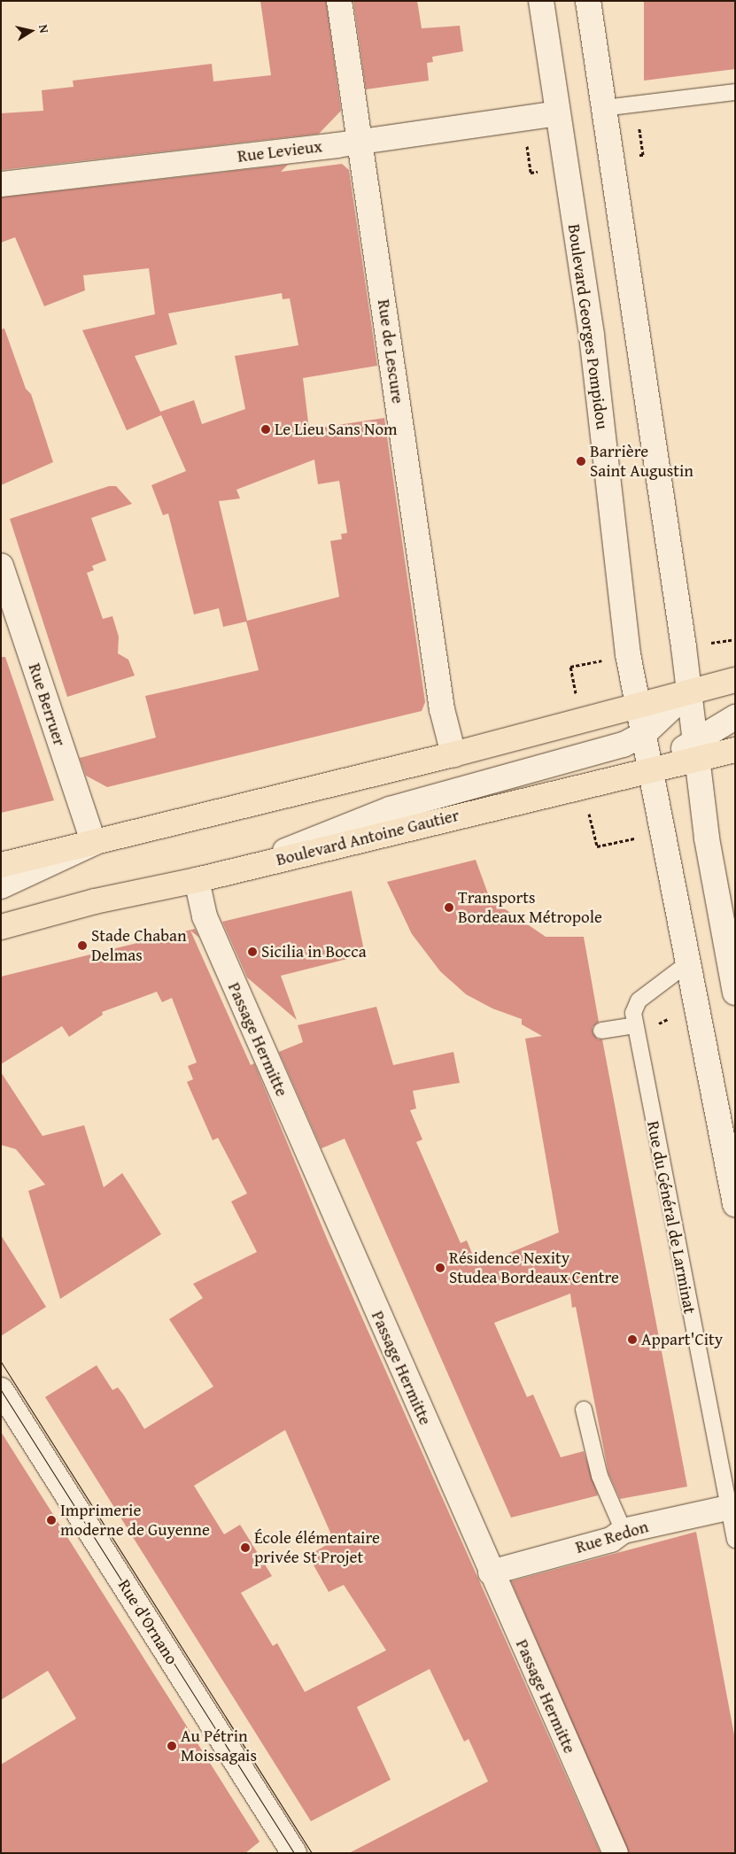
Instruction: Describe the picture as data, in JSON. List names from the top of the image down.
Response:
{
  "streets": {
    "main road": ["Boulevard Antoine Gautier"],
    "street": [
      "Rue Levieux",
      "Boulevard Georges Pompidou",
      "Rue de Lescure",
      "Rue Berruer",
      "Passage Hermitte",
      "Rue Redon",
      "Rue d'Ornano"
    ],
    "lane": ["Rue du Général de Larminat"]
  },
  "crossings": [
    ["Rue Levieux", "Boulevard Georges Pompidou"],
    ["Rue Levieux", "Rue de Lescure"],
    ["Boulevard Georges Pompidou", "Boulevard Antoine Gautier"],
    ["Boulevard Antoine Gautier", "Passage Hermitte"],
    ["Passage Hermitte", "Rue Redon"],
    ["Rue du Général de Larminat", "Rue Redon"]
  ],
  "places": [
    "Le Lieu Sans Nom",
    "Barrière Saint Augustin",
    "Transports Bordeaux Métropole",
    "Stade Chaban Delmas",
    "Sicilia in Bocca",
    "Résidence Nexity Studea Bordeaux Centre",
    "Appart'City",
    "Imprimerie moderne de Guyenne",
    "École élémentaire privée St Projet",
    "Au Pétrin Moissagais"
  ],
  "north": "right"
}
